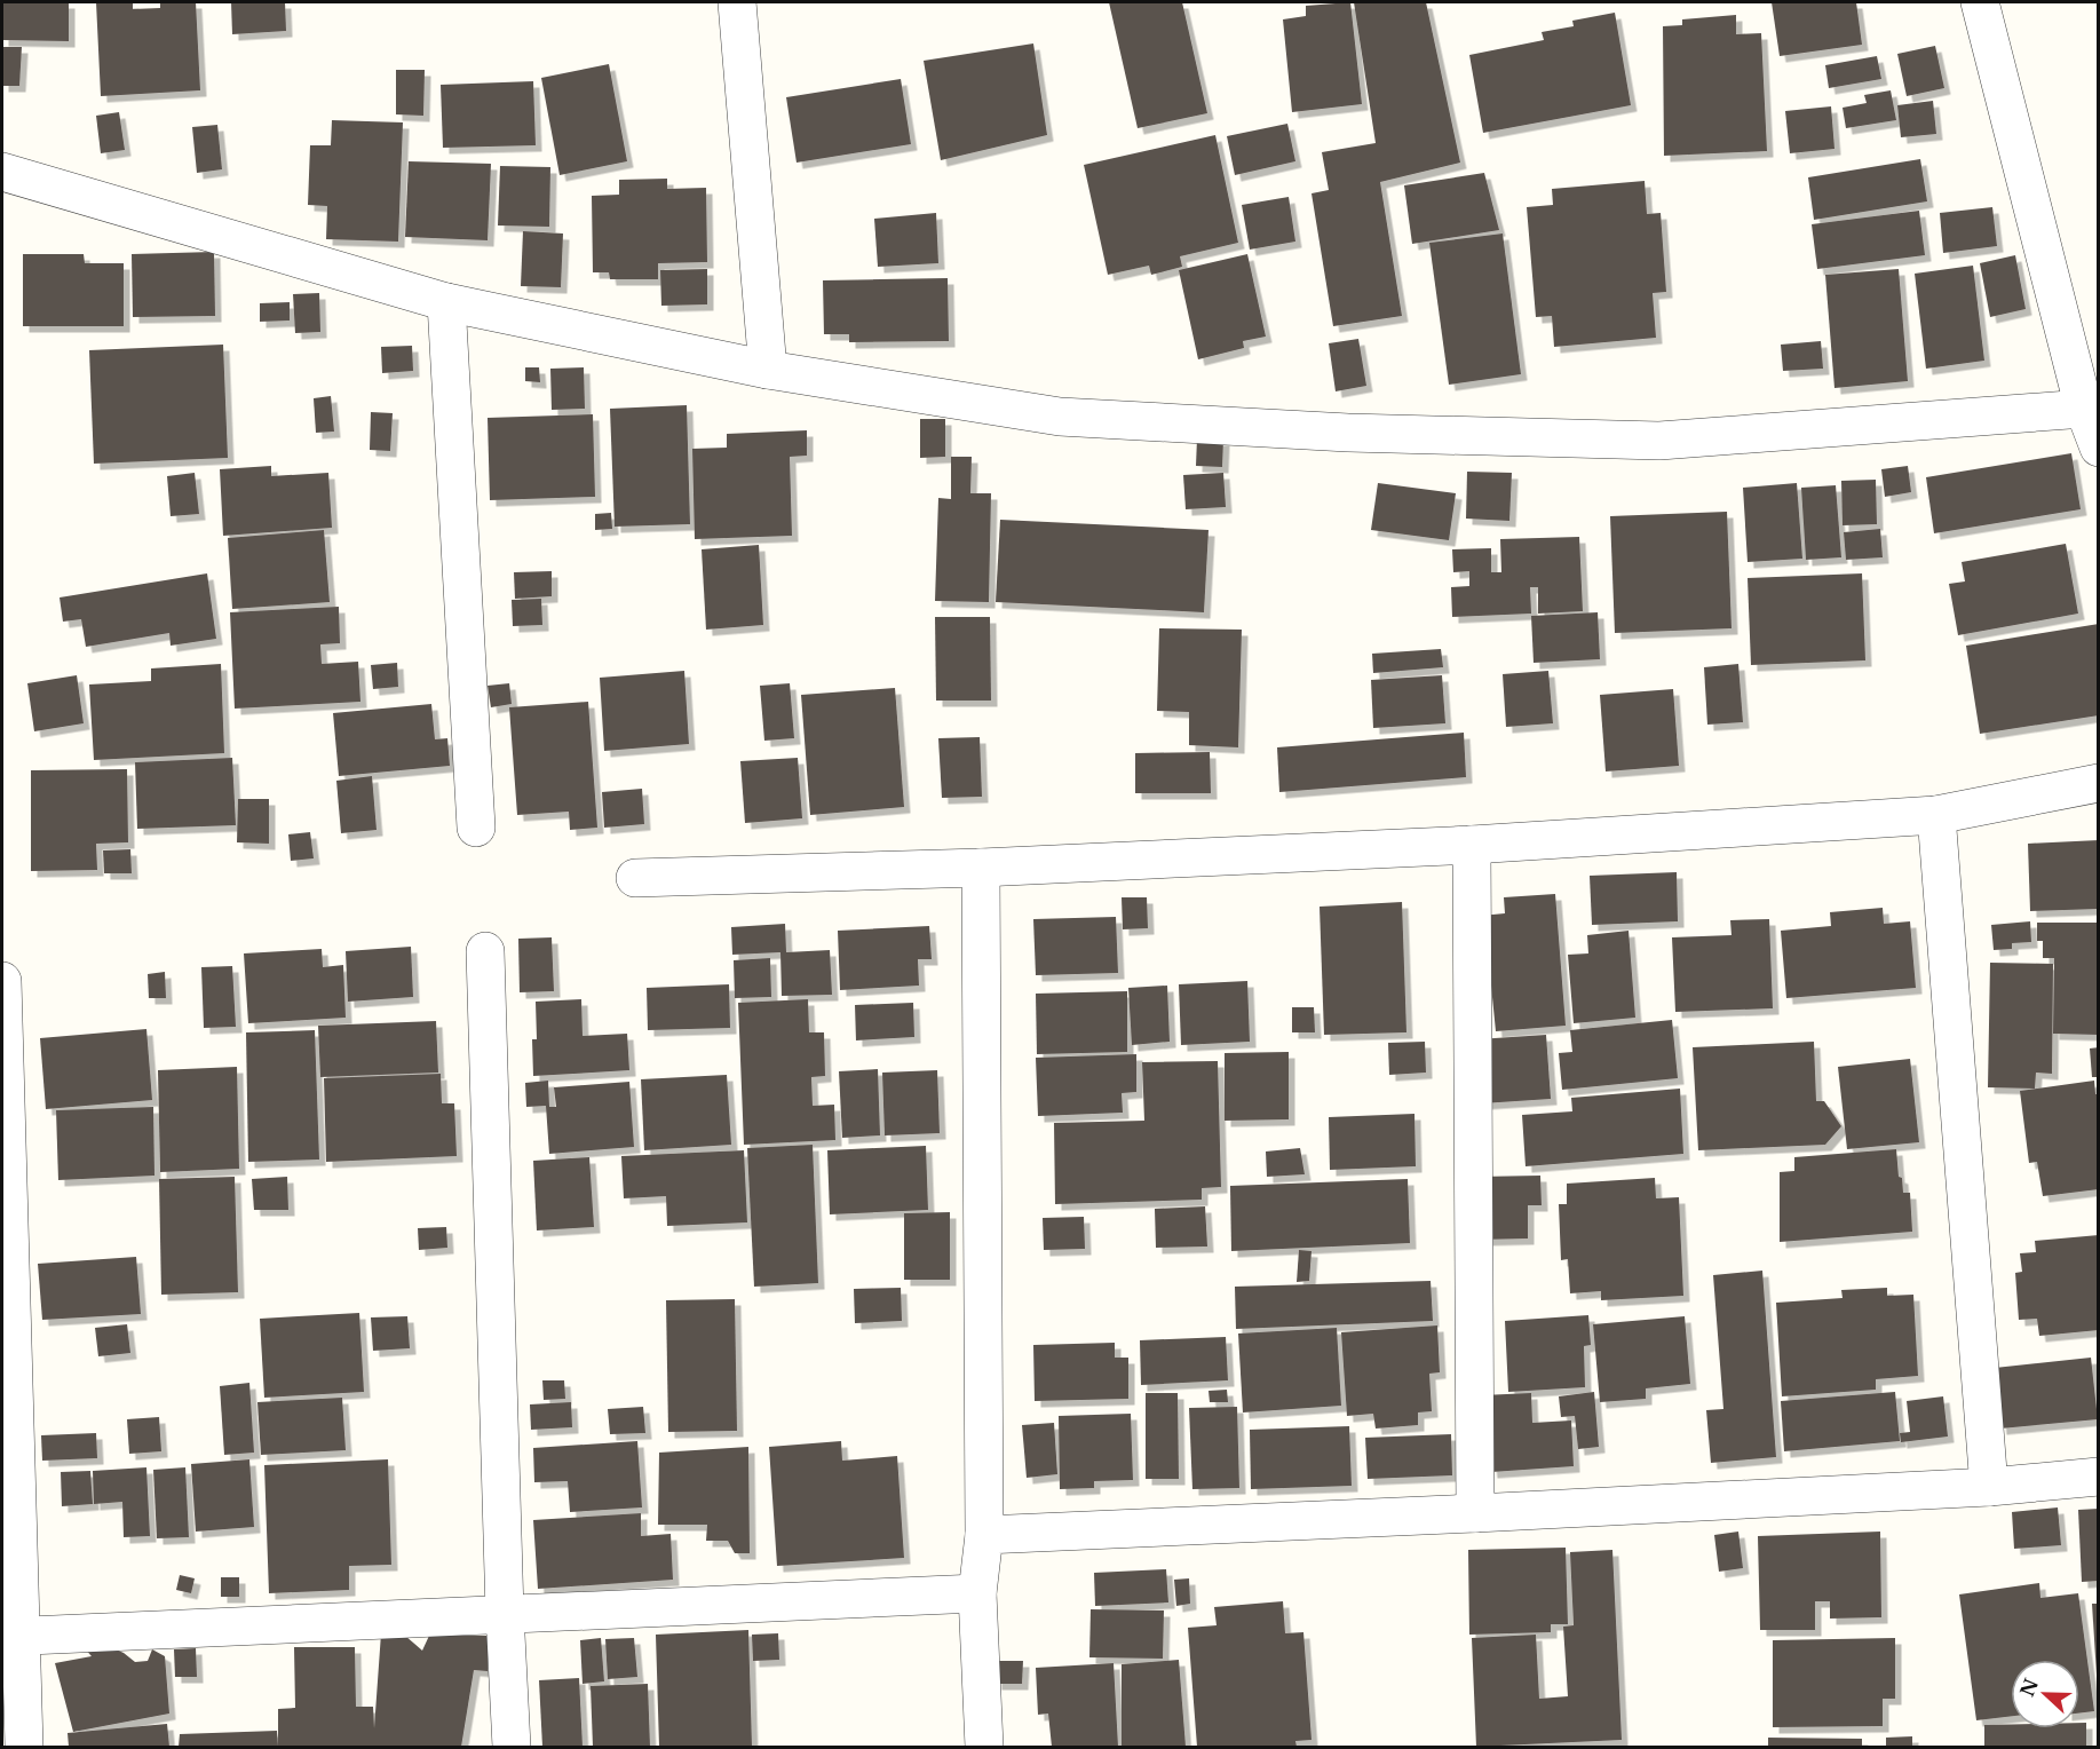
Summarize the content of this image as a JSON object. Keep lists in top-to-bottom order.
{
  "north": "left"
}
